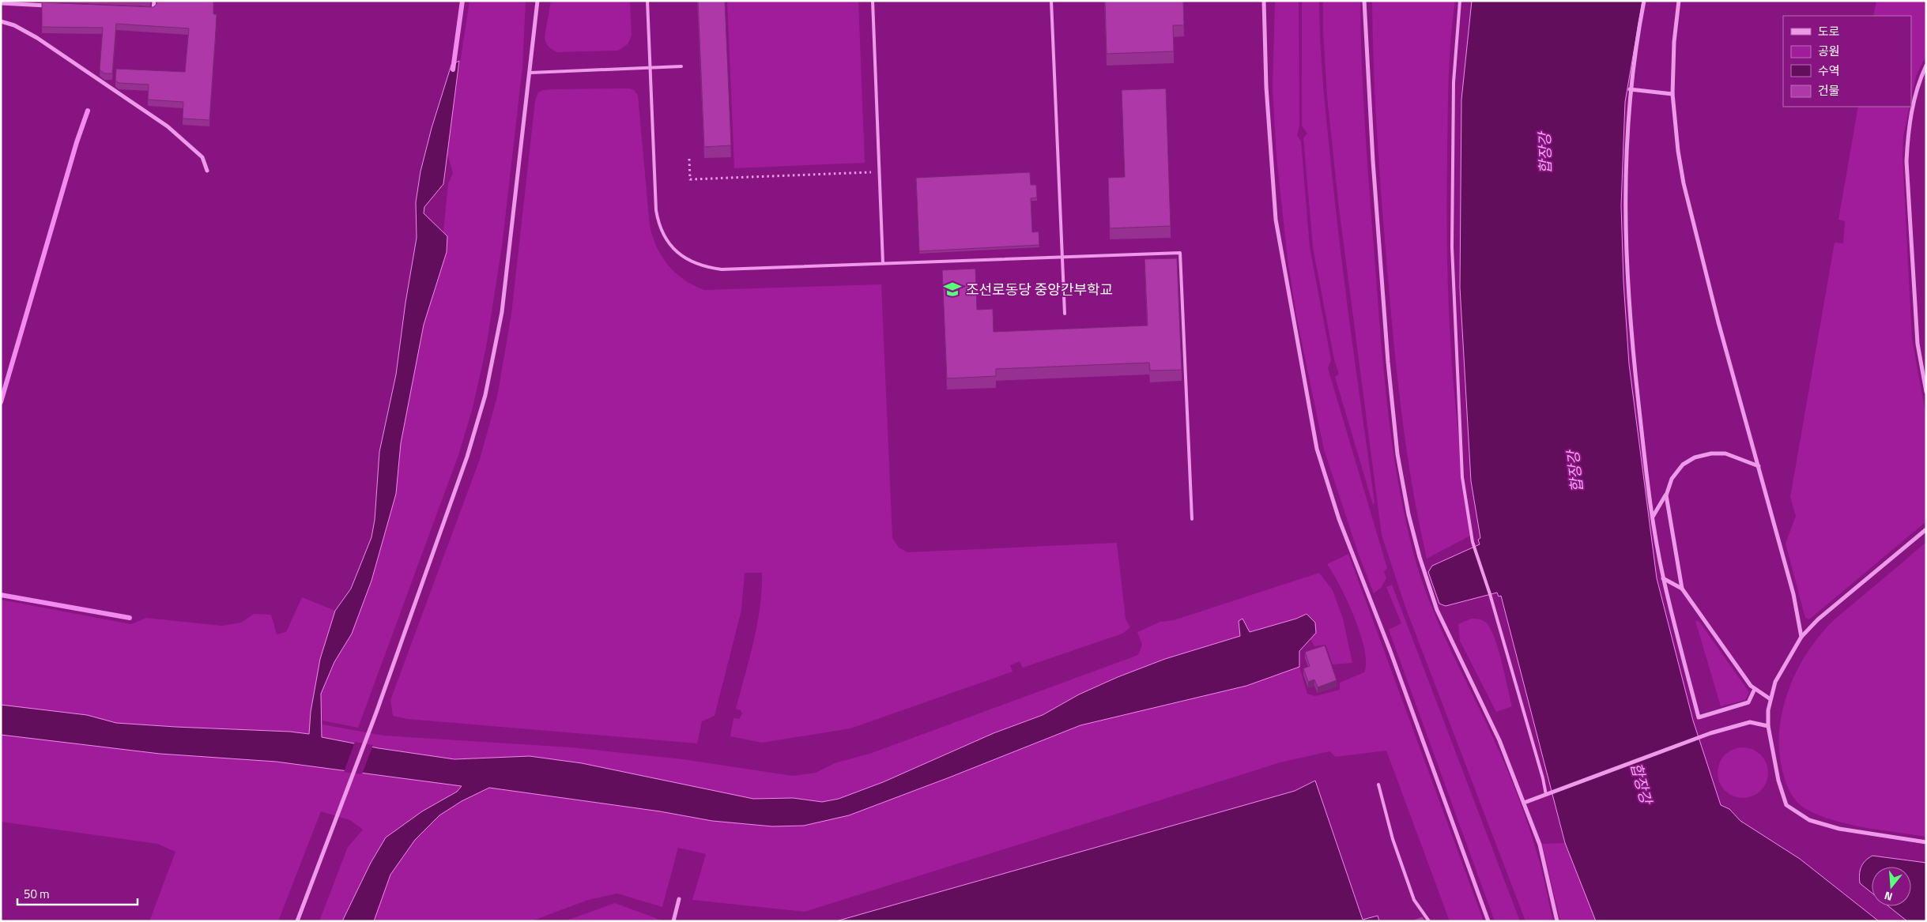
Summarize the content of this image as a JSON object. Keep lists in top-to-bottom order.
{
  "water": ["합장강"],
  "places": {
    "school or university": ["조선로동당 중앙간부학교"]
  },
  "legend": [
    "도로",
    "공원",
    "수역",
    "건물"
  ],
  "scale_bar": "50 m",
  "north": "bottom"
}
